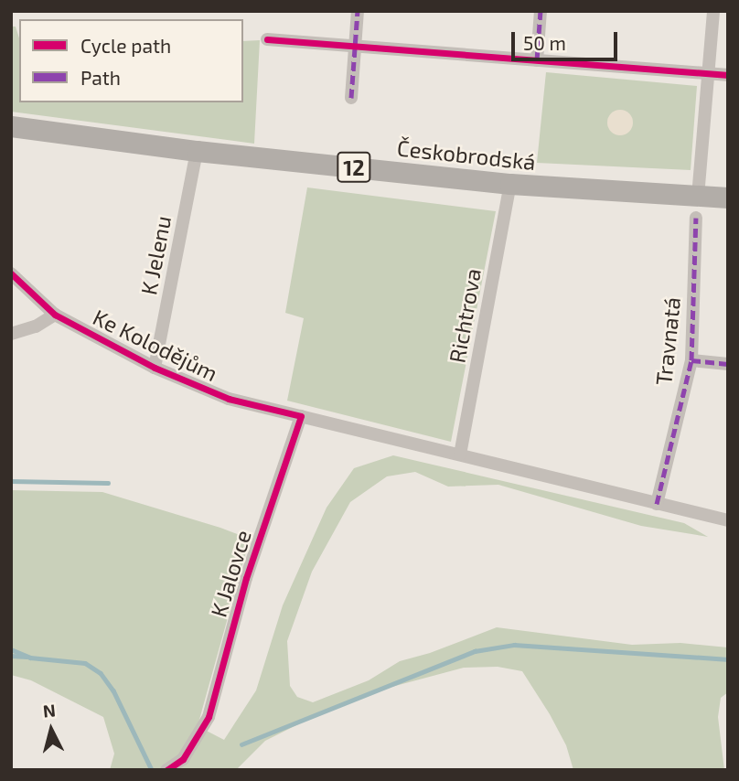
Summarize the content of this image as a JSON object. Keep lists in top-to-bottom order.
{
  "streets": {
    "main road": ["Českobrodská", "12"],
    "street": [
      "K Jelenu",
      "Richtrova",
      "Travnatá",
      "Ke Kolodějům",
      "K Jalovce"
    ]
  },
  "crossings": [
    ["Českobrodská", "K Jelenu"],
    ["Českobrodská", "Richtrova"],
    ["Českobrodská", "Travnatá"],
    ["K Jelenu", "Ke Kolodějům"],
    ["Richtrova", "Ke Kolodějům"],
    ["Travnatá", "Ke Kolodějům"],
    ["Ke Kolodějům", "K Jalovce"]
  ],
  "legend": ["Cycle path", "Path"],
  "scale_bar": "50 m",
  "north": "top"
}
